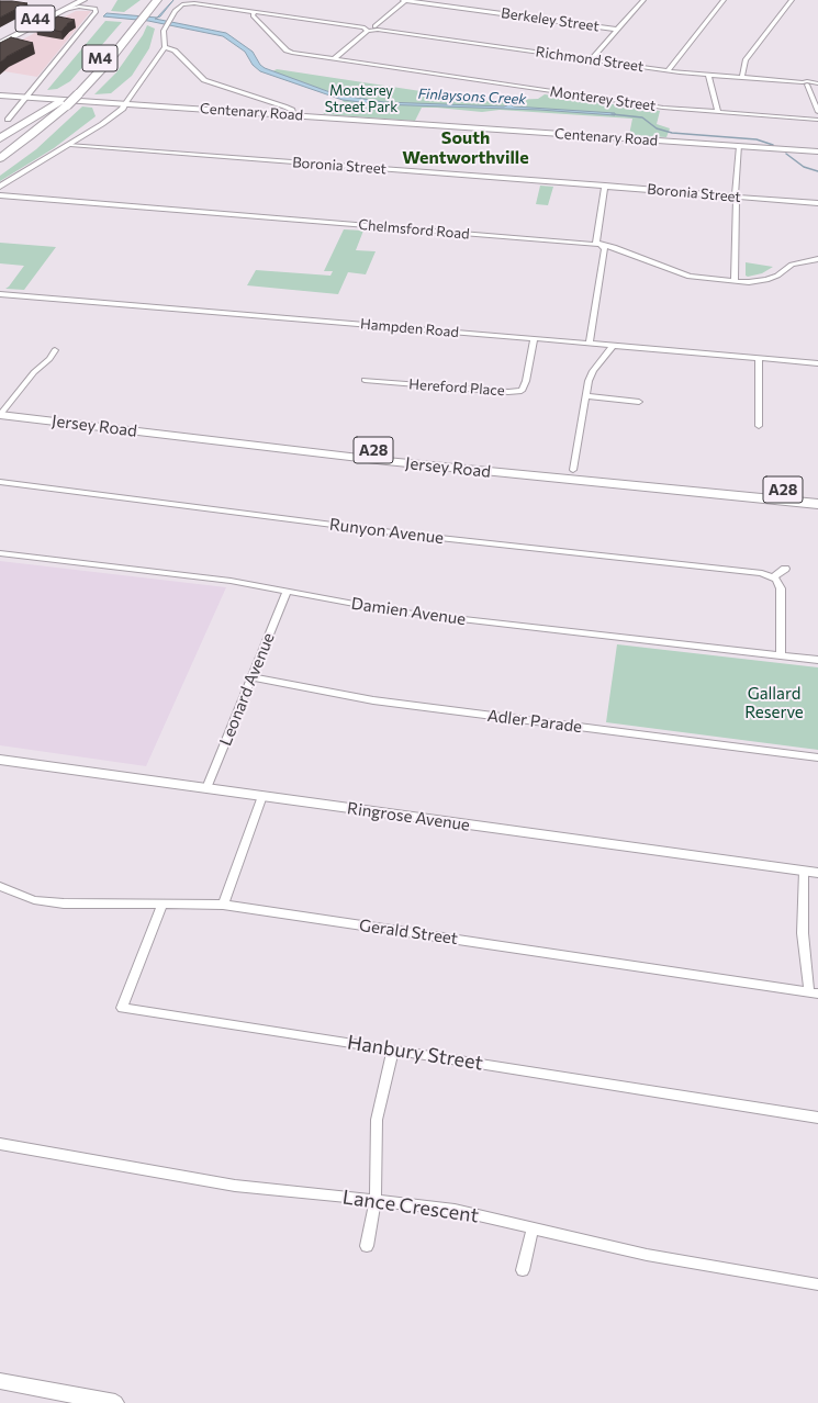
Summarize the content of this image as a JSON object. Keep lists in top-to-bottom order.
{
  "streets": {
    "highway": [
      "A44",
      "M4",
      "Jersey Road",
      "A28"
    ],
    "main road": ["Centenary Road"],
    "street": [
      "Berkeley Street",
      "Richmond Street",
      "Monterey Street",
      "Boronia Street",
      "Chelmsford Road",
      "Hampden Road",
      "Hereford Place",
      "Runyon Avenue",
      "Damien Avenue",
      "Leonard Avenue",
      "Adler Parade",
      "Ringrose Avenue",
      "Gerald Street",
      "Hanbury Street",
      "Lance Crescent"
    ]
  },
  "crossings": [
    ["Hampden Road", "Hereford Place"],
    ["Damien Avenue", "Leonard Avenue"],
    ["Leonard Avenue", "Adler Parade"],
    ["Leonard Avenue", "Ringrose Avenue"],
    ["Gerald Street", "Hanbury Street"]
  ],
  "districts": ["South Wentworthville"],
  "water": ["Finlaysons Creek"],
  "parks": ["Monterey Street Park", "Gallard Reserve"]
}
